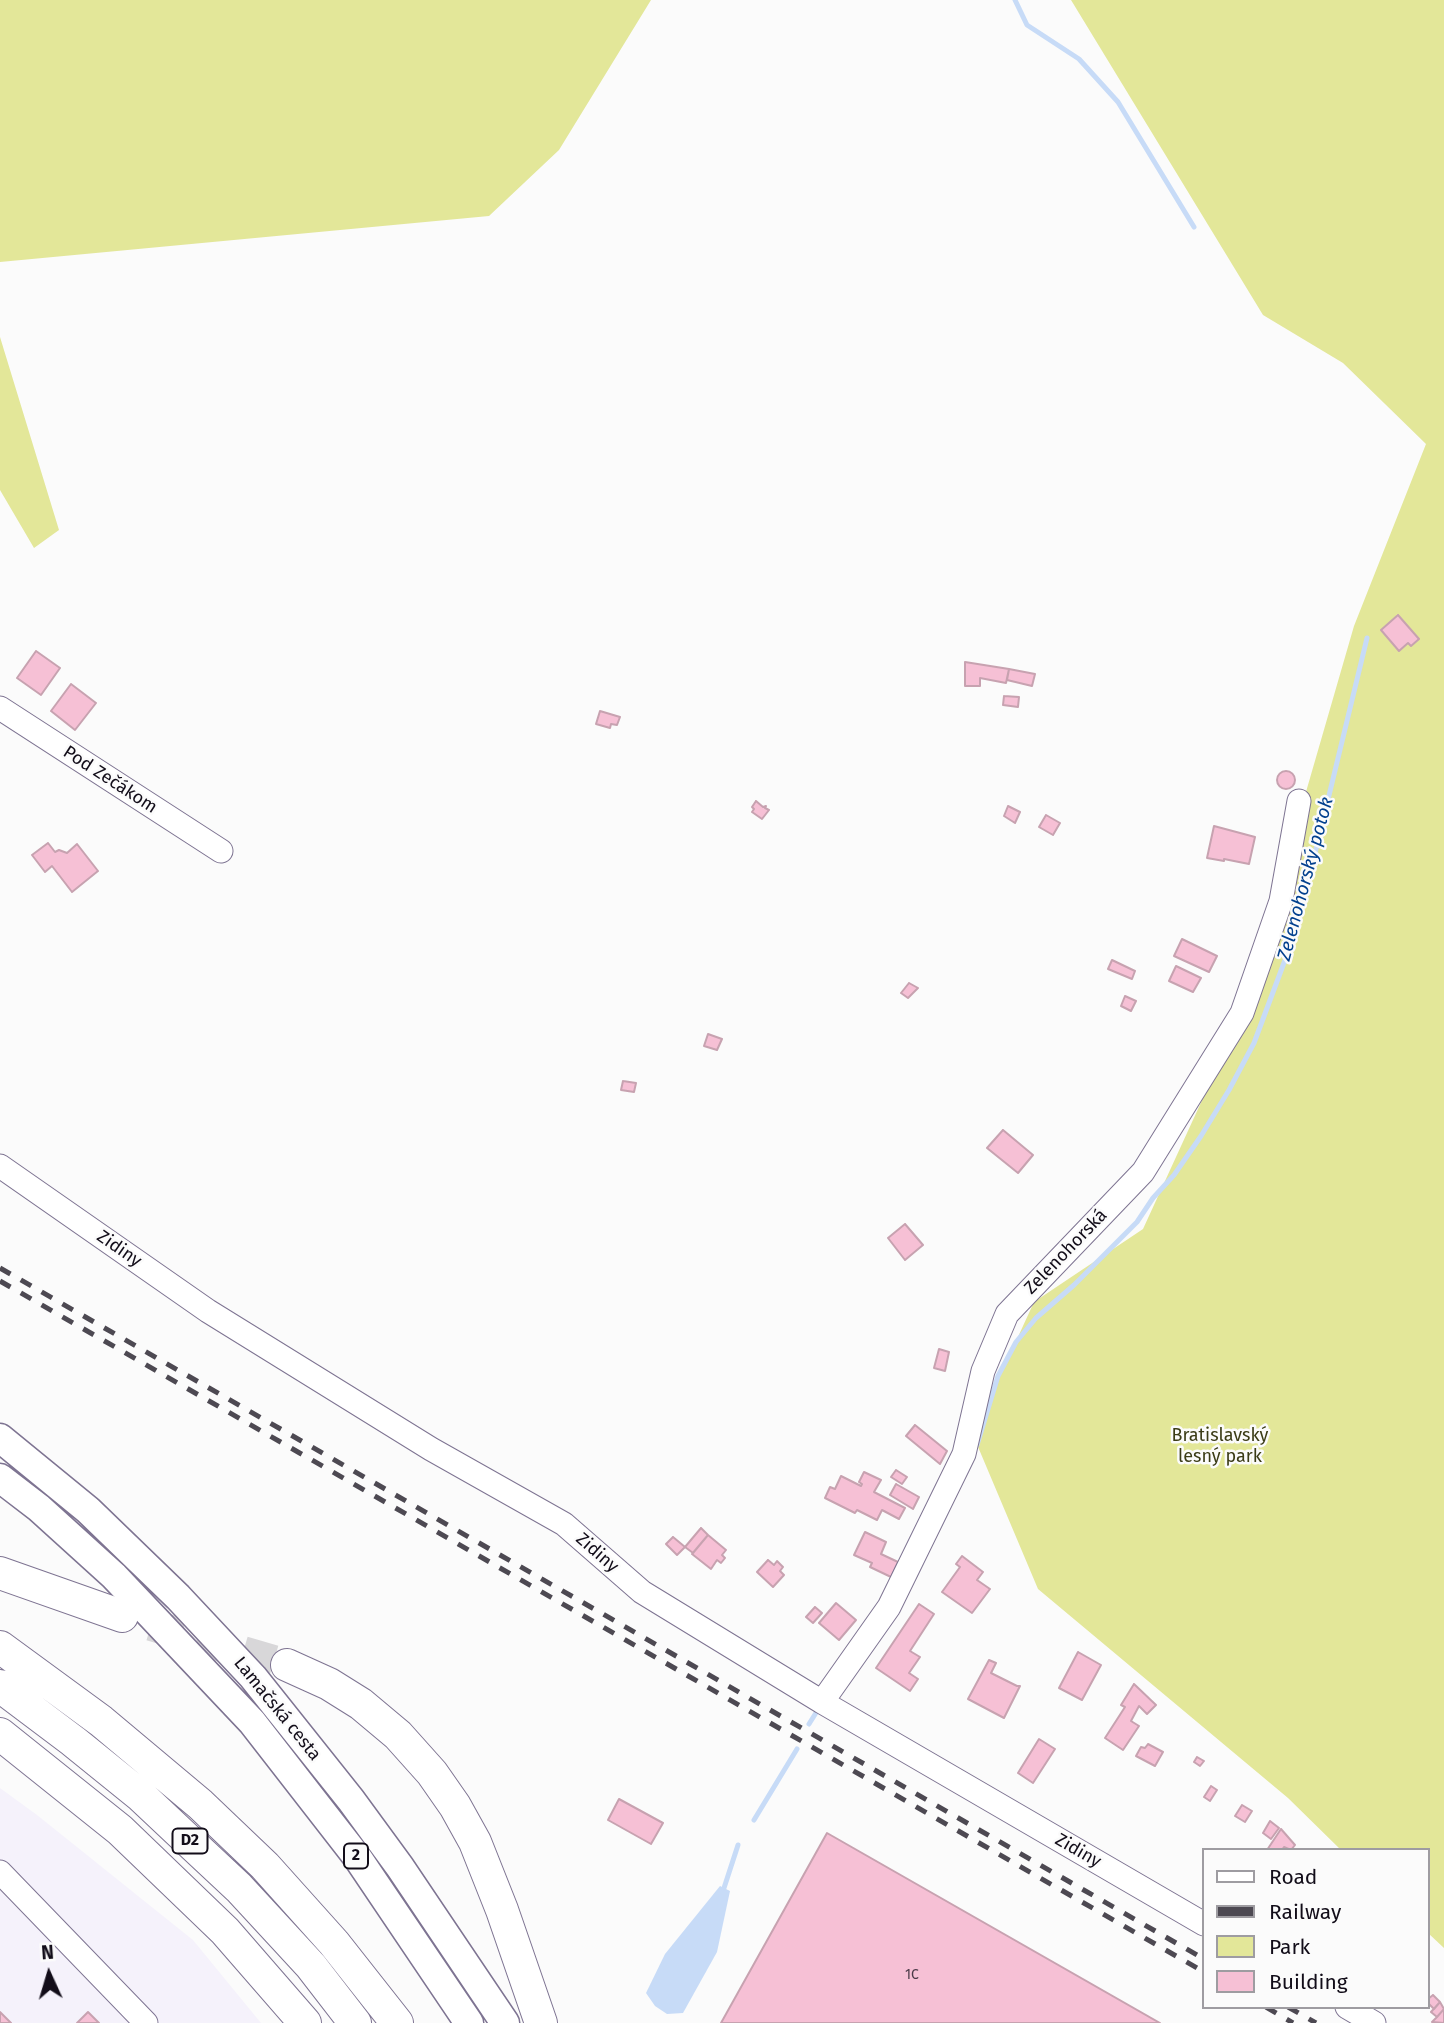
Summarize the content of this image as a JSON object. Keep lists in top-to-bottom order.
{
  "streets": {
    "highway": ["D2"],
    "main road": ["Lamačská cesta", "2"],
    "street": ["Pod Zečákom", "Zidiny", "Zelenohorská"]
  },
  "crossings": [
    ["Zidiny", "Zelenohorská"]
  ],
  "water": ["Zelenohorský potok"],
  "parks": ["Bratislavský lesný park"],
  "house_numbers": ["1C"],
  "legend": [
    "Road",
    "Railway",
    "Park",
    "Building"
  ],
  "north": "top"
}
